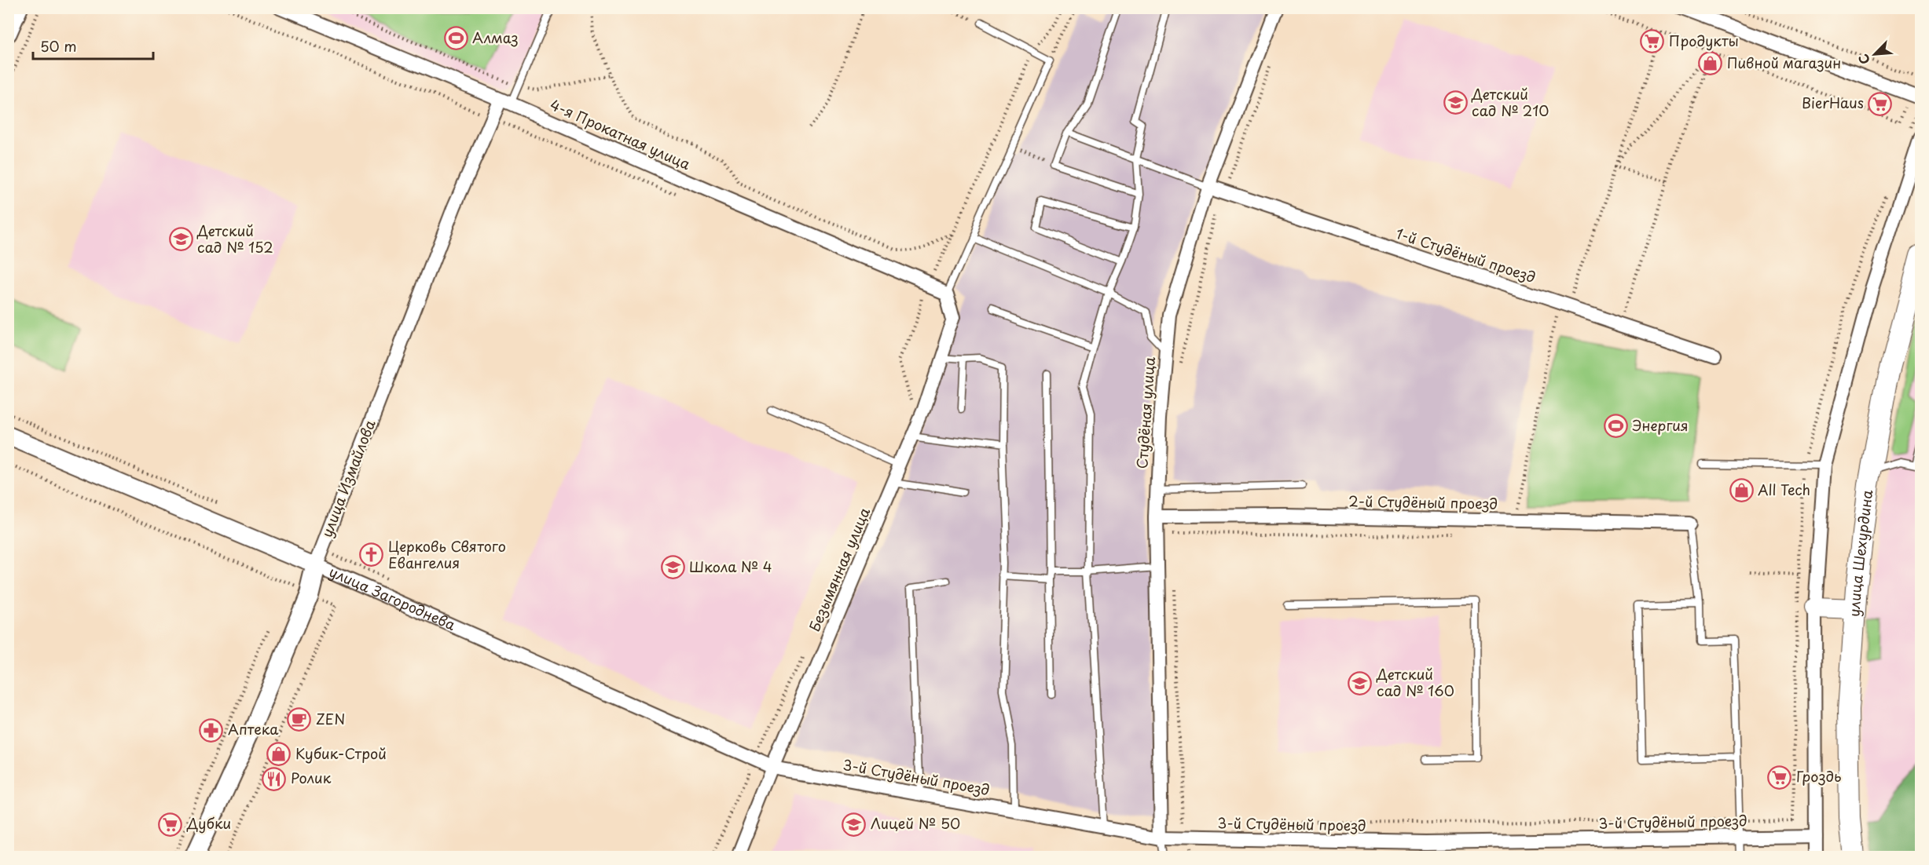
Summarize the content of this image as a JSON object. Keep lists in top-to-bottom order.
{
  "streets": {
    "main road": ["улица Шехурдина"],
    "street": [
      "4-я Прокатная улица",
      "1-й Студёный проезд",
      "Студёная улица",
      "улица Измайлова",
      "2-й Студёный проезд",
      "Безымянная улица",
      "улица Загороднева",
      "3-й Студёный проезд"
    ]
  },
  "crossings": [
    ["4-я Прокатная улица", "улица Измайлова"],
    ["4-я Прокатная улица", "Безымянная улица"],
    ["1-й Студёный проезд", "Студёная улица"],
    ["Студёная улица", "2-й Студёный проезд"],
    ["Студёная улица", "3-й Студёный проезд"],
    ["улица Измайлова", "улица Загороднева"],
    ["Безымянная улица", "улица Загороднева"],
    ["Безымянная улица", "3-й Студёный проезд"],
    ["улица Загороднева", "3-й Студёный проезд"]
  ],
  "places": {
    "sports": ["Алмаз", "Энергия"],
    "supermarket": [
      "Продукты",
      "BierHaus",
      "Гроздь",
      "Дубки"
    ],
    "shop": ["Пивной магазин", "All Tech", "Кубик-Строй"],
    "school or university": [
      "Детский сад № 210",
      "Детский сад № 152",
      "Школа № 4",
      "Детский сад № 160",
      "Лицей № 50"
    ],
    "church": ["Церковь Святого Евангелия"],
    "cafe": ["ZEN"],
    "pharmacy": ["Аптека"],
    "restaurant": ["Ролик"]
  },
  "scale_bar": "50 m",
  "north": "bottom left"
}
